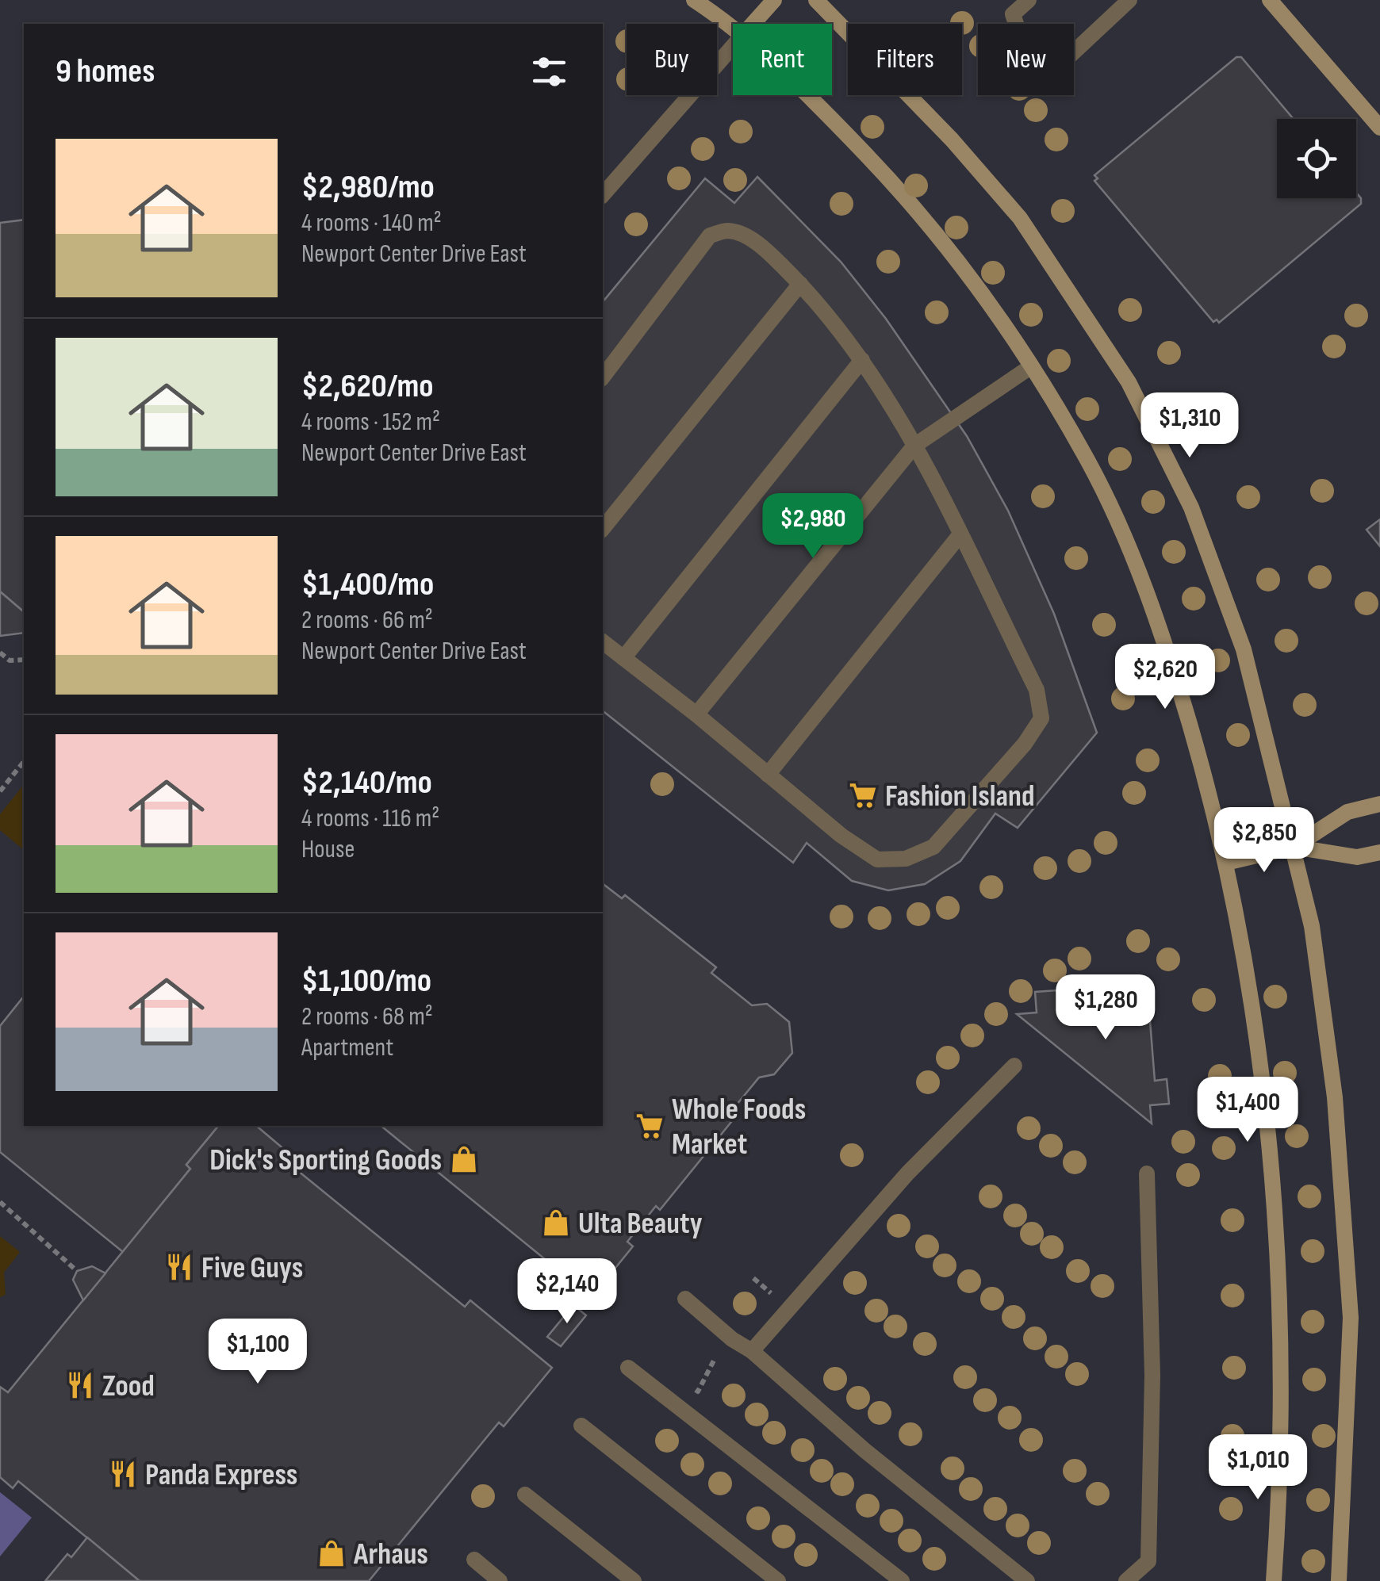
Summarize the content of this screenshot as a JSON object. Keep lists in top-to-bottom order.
{
  "places": {
    "supermarket": ["Fashion Island", "Whole Foods Market"],
    "shop": ["Dick's Sporting Goods", "Ulta Beauty", "Arhaus"],
    "restaurant": ["Five Guys", "Zood", "Panda Express"]
  },
  "page": {
    "chip": [
      "Buy",
      "Rent",
      "Filters",
      "New"
    ],
    "heading": "9 homes",
    "list": [
      {
        "name": "$2,980/mo",
        "note": "4 rooms · 140 m² · Newport Center Drive East"
      },
      {
        "name": "$2,620/mo",
        "note": "4 rooms · 152 m² · Newport Center Drive East"
      },
      {
        "name": "$1,400/mo",
        "note": "2 rooms · 66 m² · Newport Center Drive East"
      },
      {
        "name": "$2,140/mo",
        "note": "4 rooms · 116 m² · House"
      },
      {
        "name": "$1,100/mo",
        "note": "2 rooms · 68 m² · Apartment"
      }
    ],
    "price": [
      "$1,310",
      "$2,980",
      "$2,620",
      "$2,850",
      "$1,280",
      "$1,400",
      "$2,140",
      "$1,100",
      "$1,010"
    ]
  }
}
